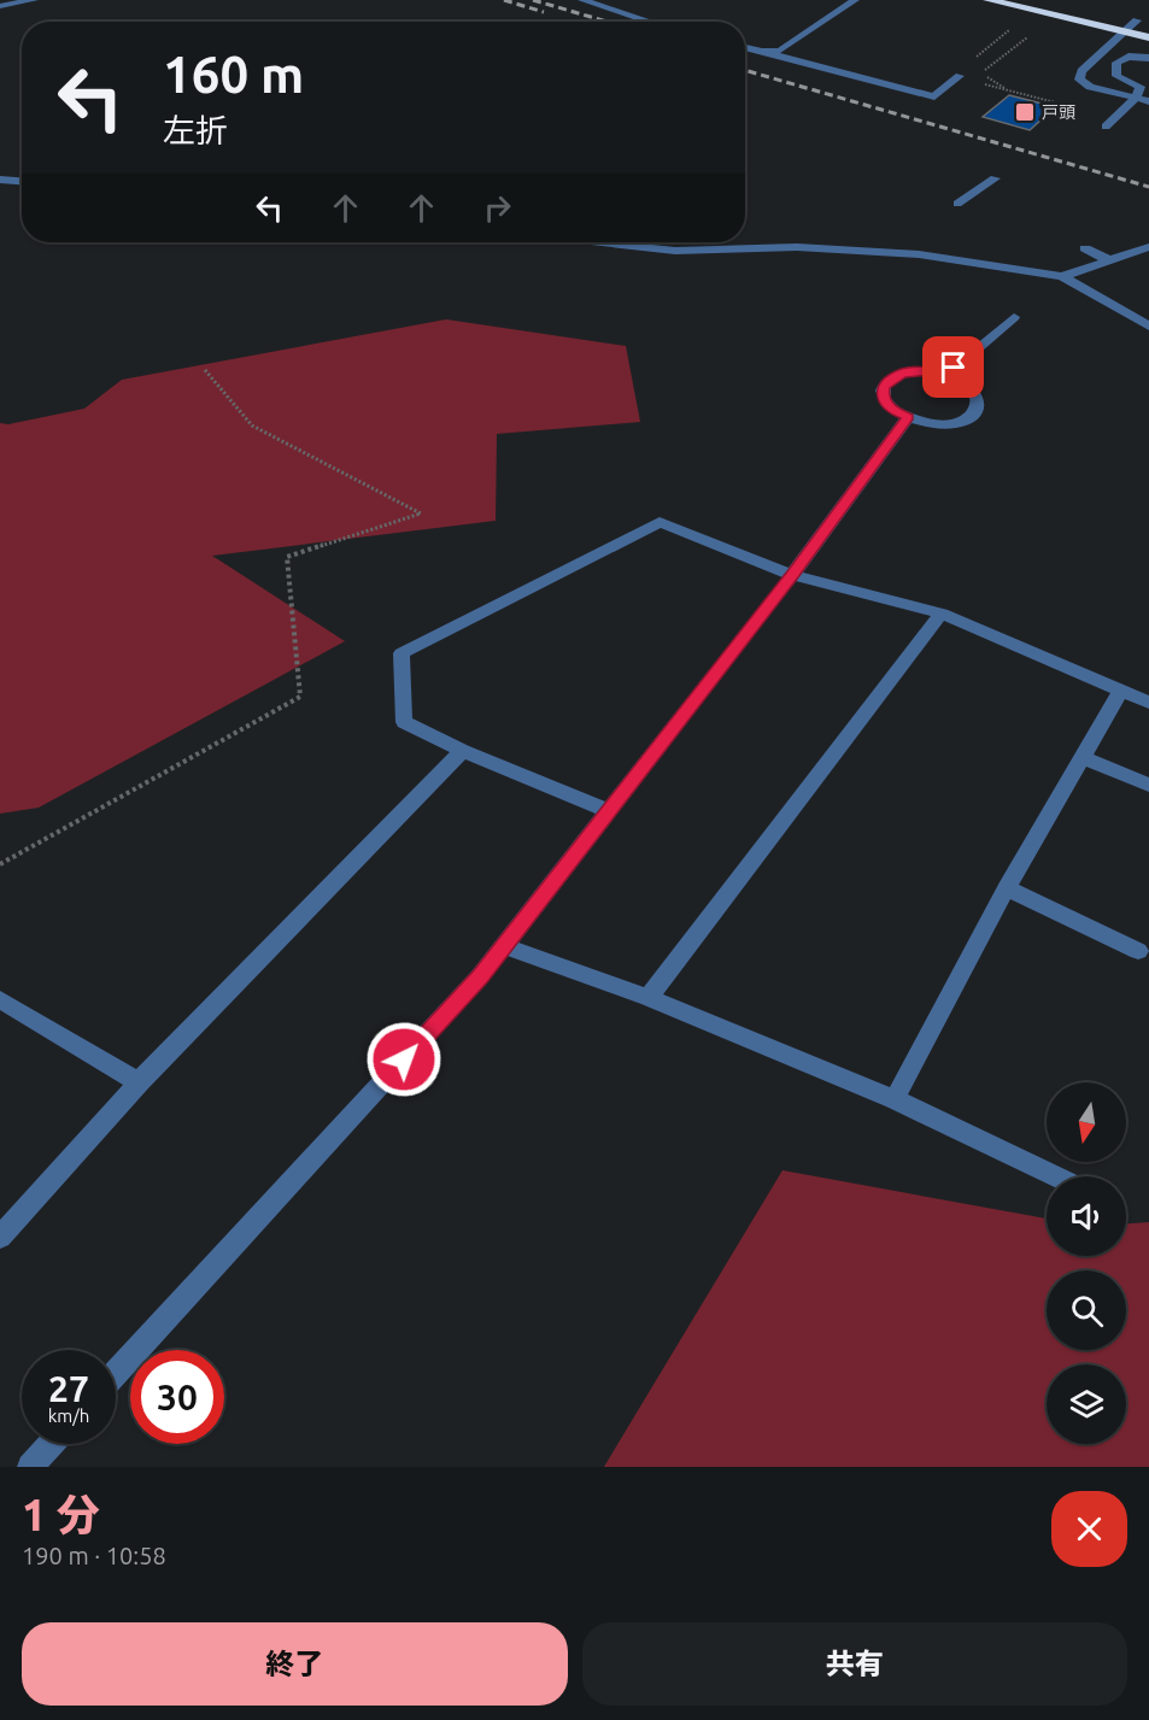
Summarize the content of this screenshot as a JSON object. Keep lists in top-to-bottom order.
{
  "places": {
    "transit": ["戸頭"]
  },
  "north": "bottom",
  "page": {
    "turn": ["160 m", "左折"],
    "speed": "27 km/h",
    "limit": "30",
    "heading": ["1 分", "190 m · 10:58"],
    "buttons": ["終了", "共有"]
  }
}
